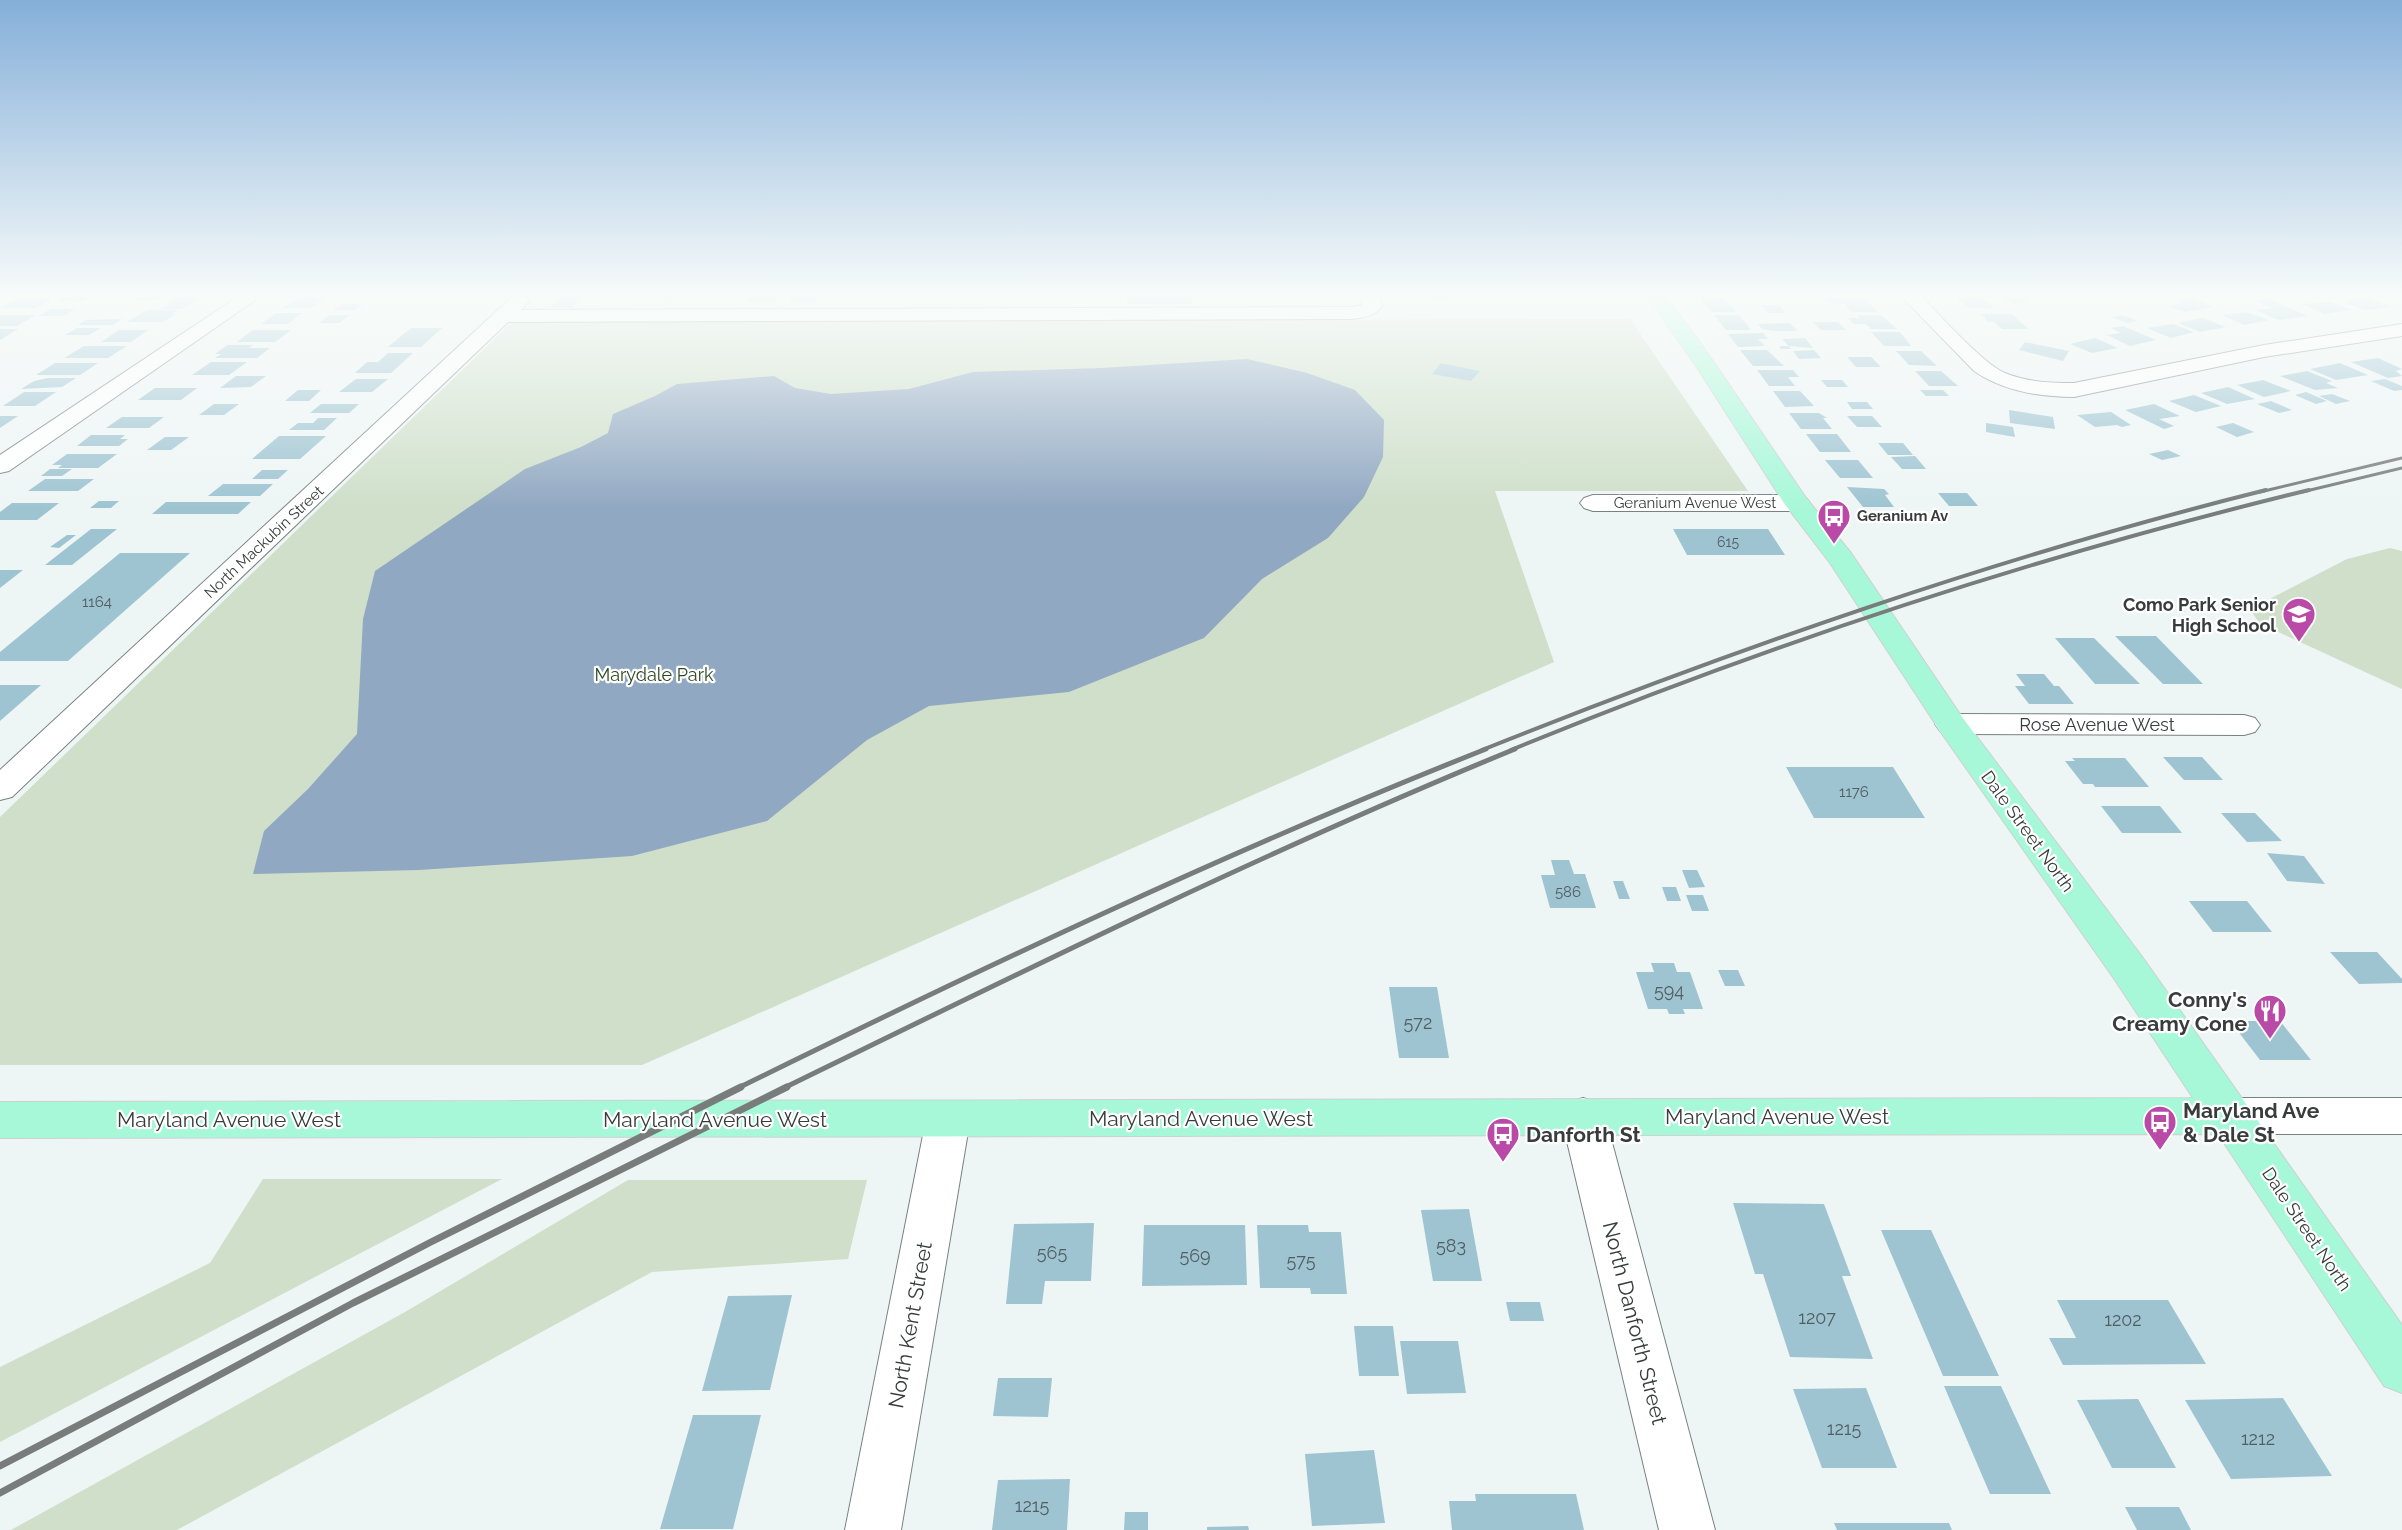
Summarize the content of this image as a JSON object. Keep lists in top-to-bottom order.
{
  "streets": {
    "main road": ["Dale Street North", "Maryland Avenue West"],
    "street": [
      "Geranium Avenue West",
      "North Mackubin Street",
      "Rose Avenue West",
      "North Danforth Street",
      "North Kent Street"
    ]
  },
  "crossings": [
    ["Geranium Avenue West", "Dale Street North"],
    ["Rose Avenue West", "Dale Street North"],
    ["Dale Street North", "Maryland Avenue West"],
    ["Maryland Avenue West", "North Danforth Street"],
    ["Maryland Avenue West", "North Kent Street"]
  ],
  "parks": ["Marydale Park"],
  "places": {
    "bus stop": ["Geranium Av", "Maryland Ave & Dale St", "Danforth St"],
    "school or university": ["Como Park Senior High School"],
    "restaurant": ["Conny's Creamy Cone"]
  },
  "house_numbers": [
    "615",
    "1164",
    "1176",
    "586",
    "594",
    "572",
    "583",
    "565",
    "569",
    "575",
    "1207",
    "1202",
    "1215",
    "1212",
    "1215"
  ]
}
